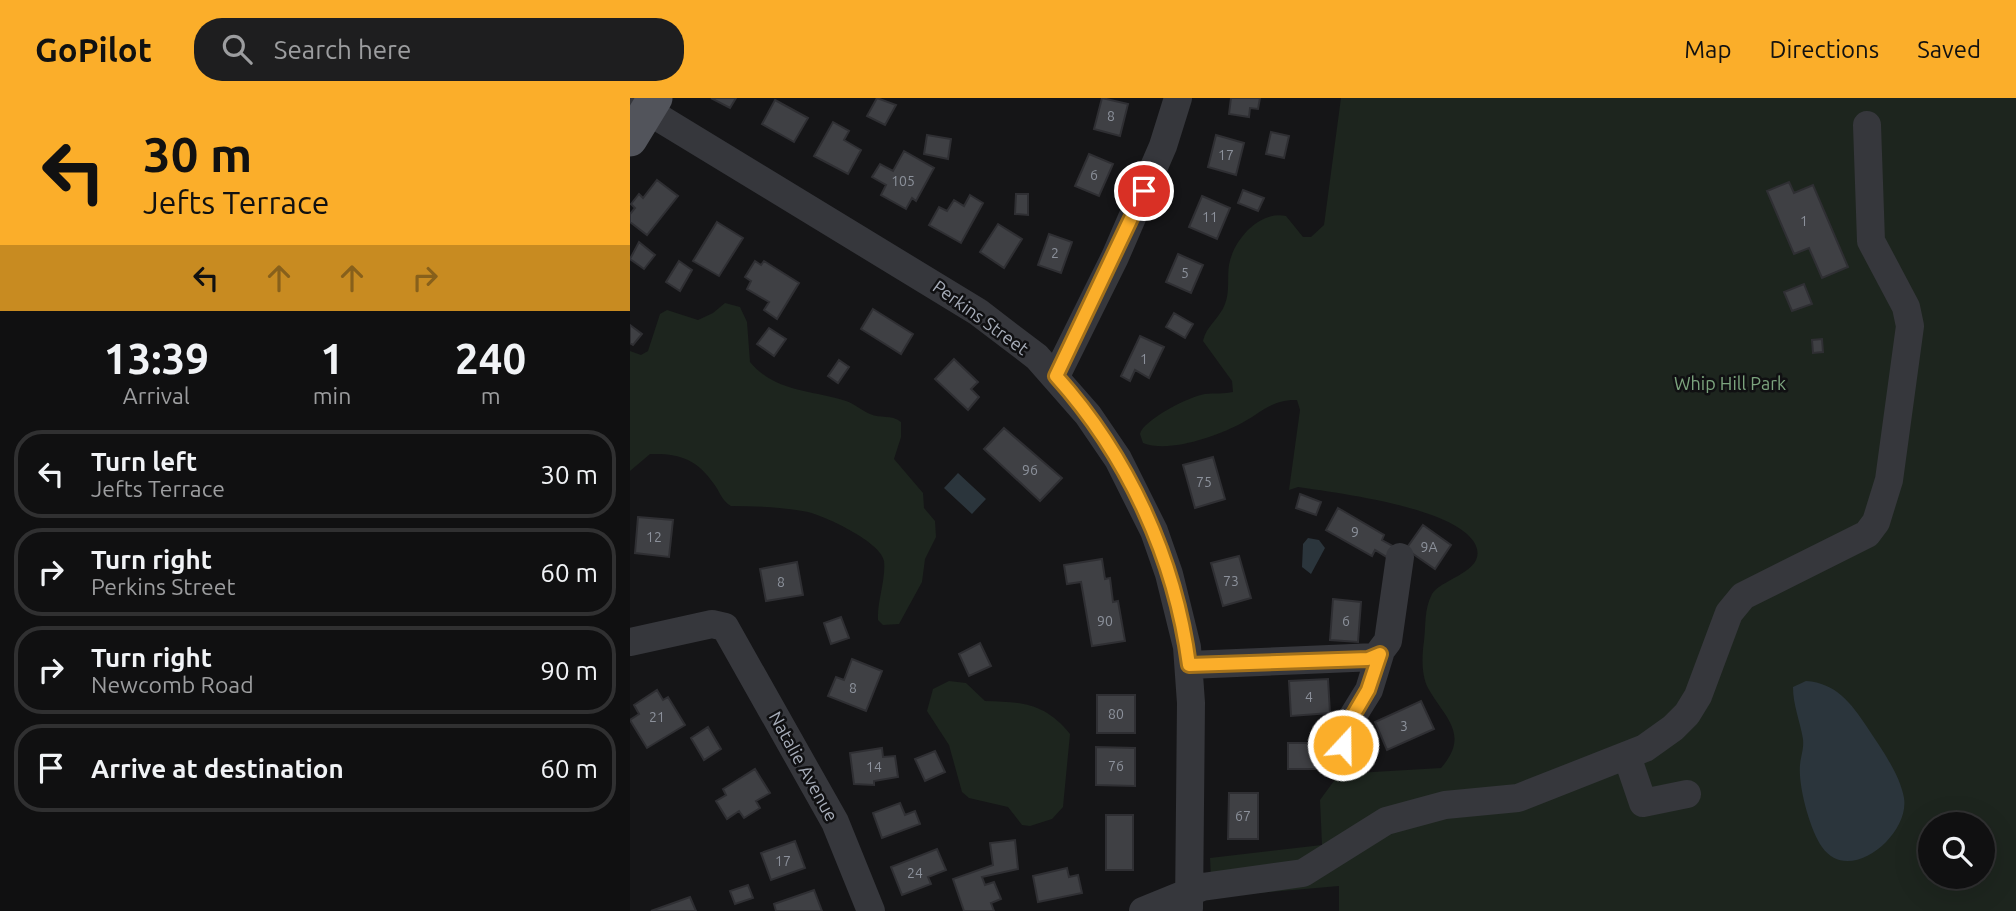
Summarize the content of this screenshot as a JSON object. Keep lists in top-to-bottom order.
{
  "streets": {
    "street": ["Perkins Street", "Natalie Avenue"]
  },
  "parks": ["Whip Hill Park"],
  "house_numbers": [
    "8",
    "17",
    "6",
    "105",
    "11",
    "1",
    "2",
    "5",
    "1",
    "96",
    "75",
    "9",
    "12",
    "9A",
    "73",
    "8",
    "90",
    "6",
    "8",
    "4",
    "80",
    "21",
    "3",
    "76",
    "14",
    "67",
    "17",
    "24"
  ],
  "page": {
    "header": "GoPilot",
    "search": "Search here",
    "nav": ["Map", "Directions", "Saved"],
    "turn": ["30 m", "Jefts Terrace"],
    "eta": [
      "13:39",
      "Arrival",
      "1",
      "min",
      "240",
      "m"
    ],
    "list": [
      {
        "name": "Turn left",
        "note": "Jefts Terrace",
        "value": "30 m"
      },
      {
        "name": "Turn right",
        "note": "Perkins Street",
        "value": "60 m"
      },
      {
        "name": "Turn right",
        "note": "Newcomb Road",
        "value": "90 m"
      },
      {
        "name": "Arrive at destination",
        "value": "60 m"
      }
    ]
  }
}
